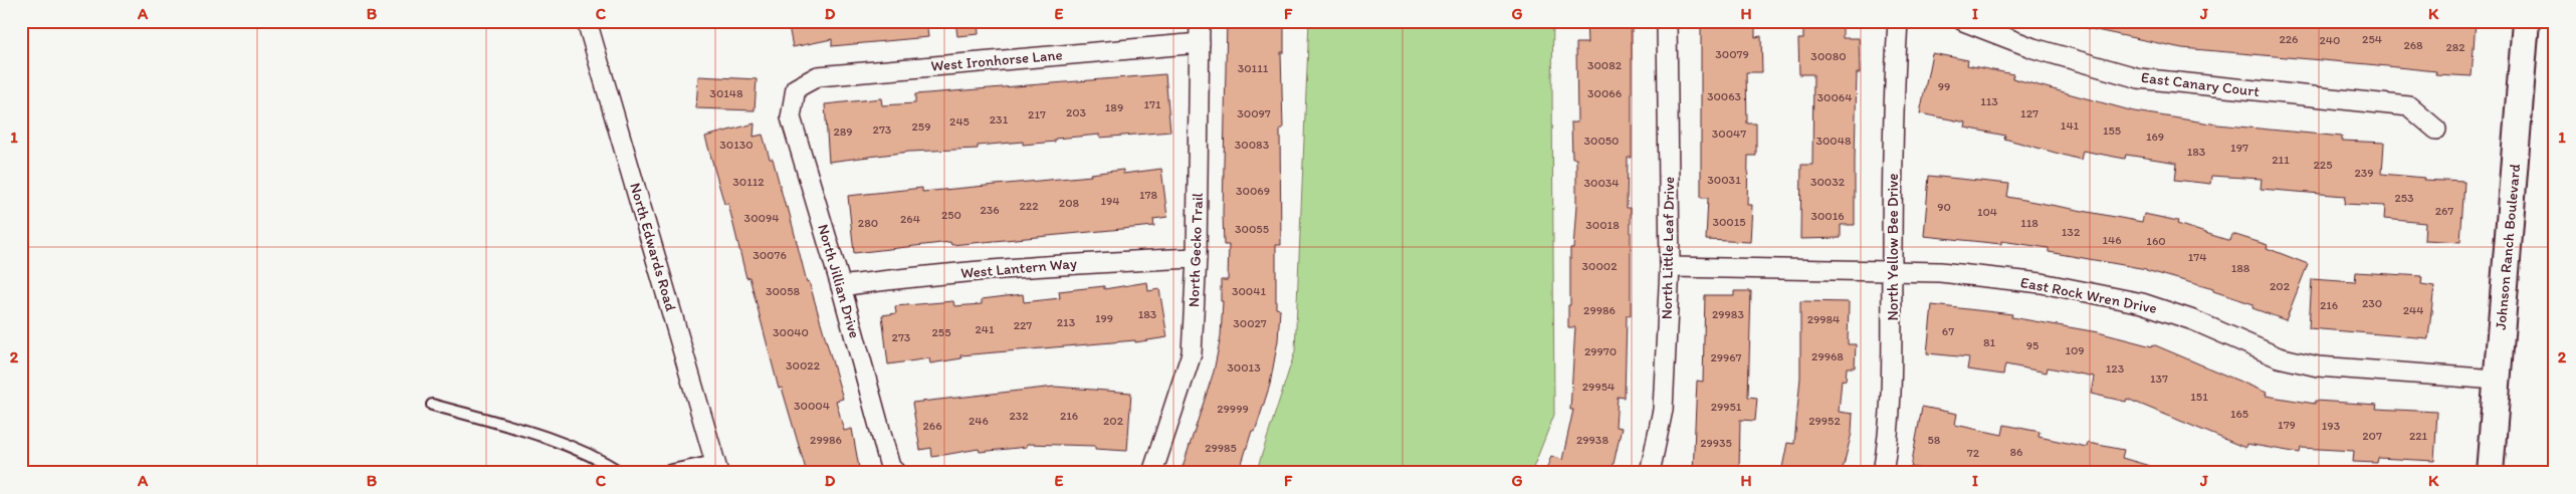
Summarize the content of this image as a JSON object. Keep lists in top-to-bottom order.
{
  "streets": {
    "street": [
      "West Ironhorse Lane",
      "East Canary Court",
      "North Edwards Road",
      "North Yellow Bee Drive",
      "Johnson Ranch Boulevard",
      "North Little Leaf Drive",
      "North Gecko Trail",
      "West Lantern Way",
      "North Jillian Drive",
      "East Rock Wren Drive"
    ]
  },
  "crossings": [
    ["West Ironhorse Lane", "North Gecko Trail"],
    ["West Ironhorse Lane", "North Jillian Drive"],
    ["North Yellow Bee Drive", "East Rock Wren Drive"],
    ["Johnson Ranch Boulevard", "East Rock Wren Drive"],
    ["North Little Leaf Drive", "East Rock Wren Drive"],
    ["North Gecko Trail", "West Lantern Way"],
    ["West Lantern Way", "North Jillian Drive"]
  ],
  "house_numbers": [
    "226",
    "254",
    "240",
    "268",
    "282",
    "30079",
    "30080",
    "30082",
    "30111",
    "99",
    "30148",
    "30066",
    "30063",
    "30064",
    "113",
    "171",
    "189",
    "203",
    "30097",
    "127",
    "217",
    "231",
    "245",
    "141",
    "259",
    "273",
    "155",
    "289",
    "30047",
    "169",
    "30050",
    "30048",
    "30130",
    "30083",
    "197",
    "183",
    "211",
    "225",
    "239",
    "30031",
    "30112",
    "30032",
    "30034",
    "30069",
    "178",
    "253",
    "194",
    "208",
    "222",
    "90",
    "236",
    "267",
    "104",
    "250",
    "30016",
    "30094",
    "264",
    "30015",
    "280",
    "118",
    "30018",
    "30055",
    "132",
    "146",
    "160",
    "30076",
    "174",
    "30002",
    "188",
    "202",
    "30058",
    "30041",
    "230",
    "216",
    "29986",
    "244",
    "183",
    "29983",
    "199",
    "29984",
    "213",
    "30027",
    "227",
    "241",
    "67",
    "30040",
    "255",
    "273",
    "81",
    "95",
    "109",
    "29970",
    "29968",
    "29967",
    "30022",
    "30013",
    "123",
    "137",
    "29954",
    "151",
    "30004",
    "29951",
    "29999",
    "165",
    "232",
    "216",
    "246",
    "202",
    "29952",
    "179",
    "266",
    "193",
    "207",
    "221",
    "29986",
    "29938",
    "58",
    "29935",
    "29985",
    "86",
    "72"
  ],
  "grid": {
    "columns": [
      "A",
      "B",
      "C",
      "D",
      "E",
      "F",
      "G",
      "H",
      "I",
      "J",
      "K"
    ],
    "rows": ["1", "2"]
  }
}
